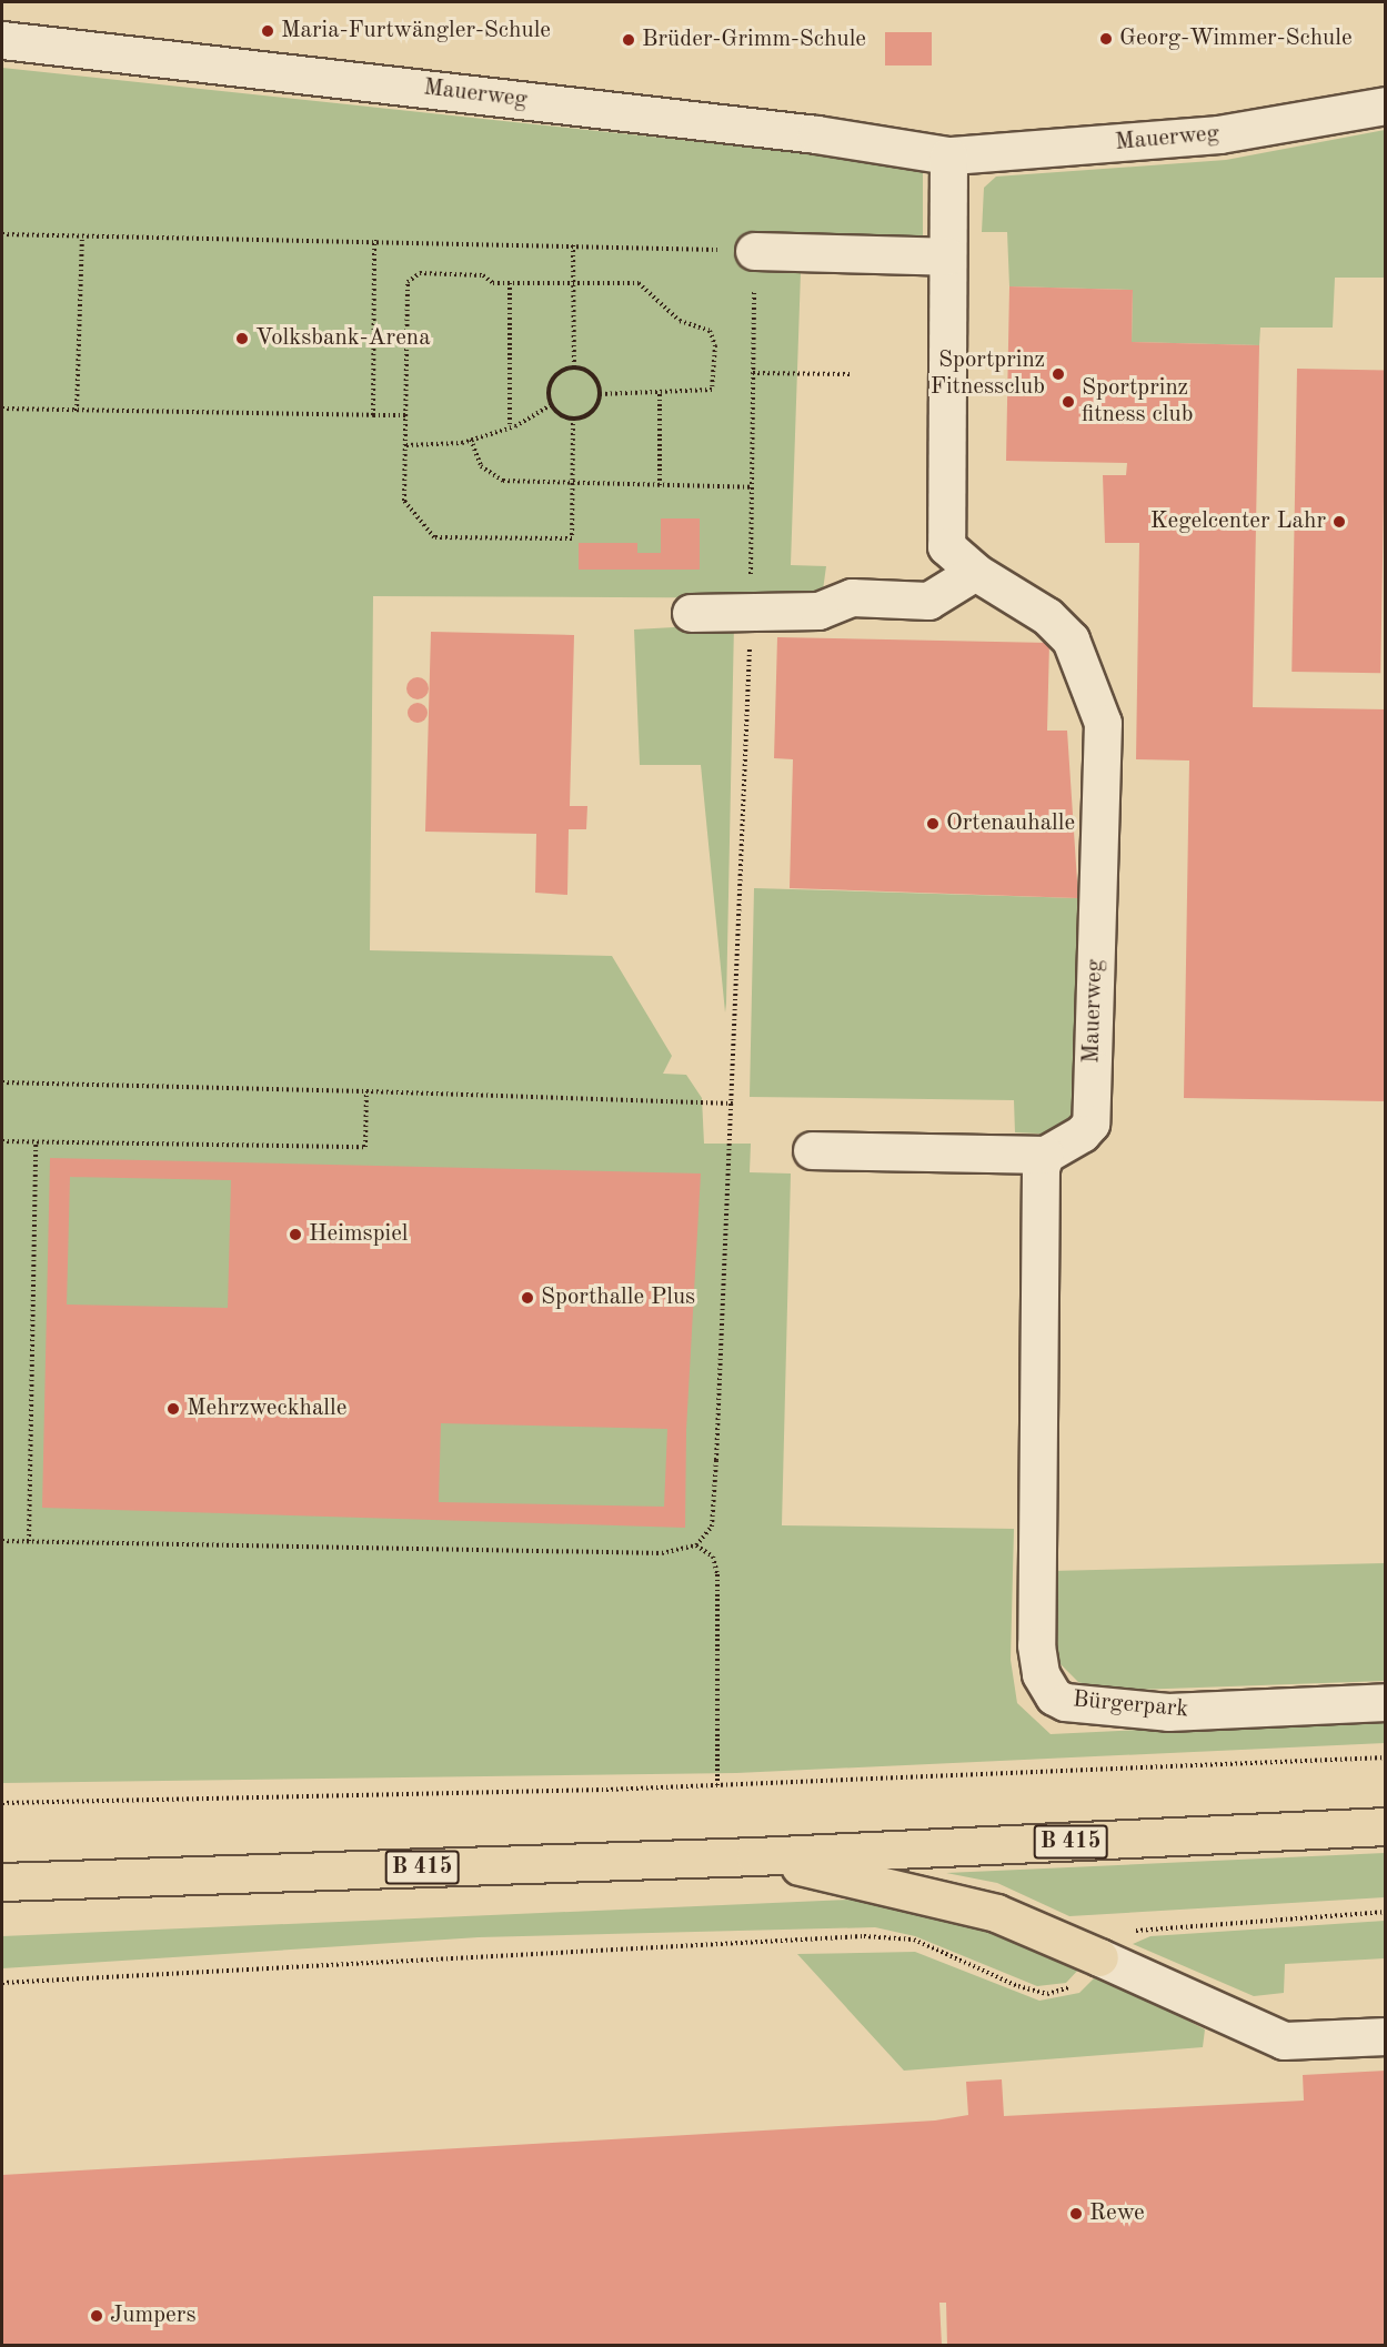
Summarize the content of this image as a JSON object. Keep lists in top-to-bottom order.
{
  "streets": {
    "main road": ["B 415"],
    "street": ["Mauerweg", "Bürgerpark"]
  },
  "crossings": [
    ["Mauerweg", "Bürgerpark"]
  ],
  "places": [
    "Maria-Furtwängler-Schule",
    "Georg-Wimmer-Schule",
    "Brüder-Grimm-Schule",
    "Volksbank-Arena",
    "Sportprinz Fitnessclub",
    "Sportprinz fitness club",
    "Kegelcenter Lahr",
    "Ortenauhalle",
    "Heimspiel",
    "Sporthalle Plus",
    "Mehrzweckhalle",
    "Rewe",
    "Jumpers"
  ]
}
